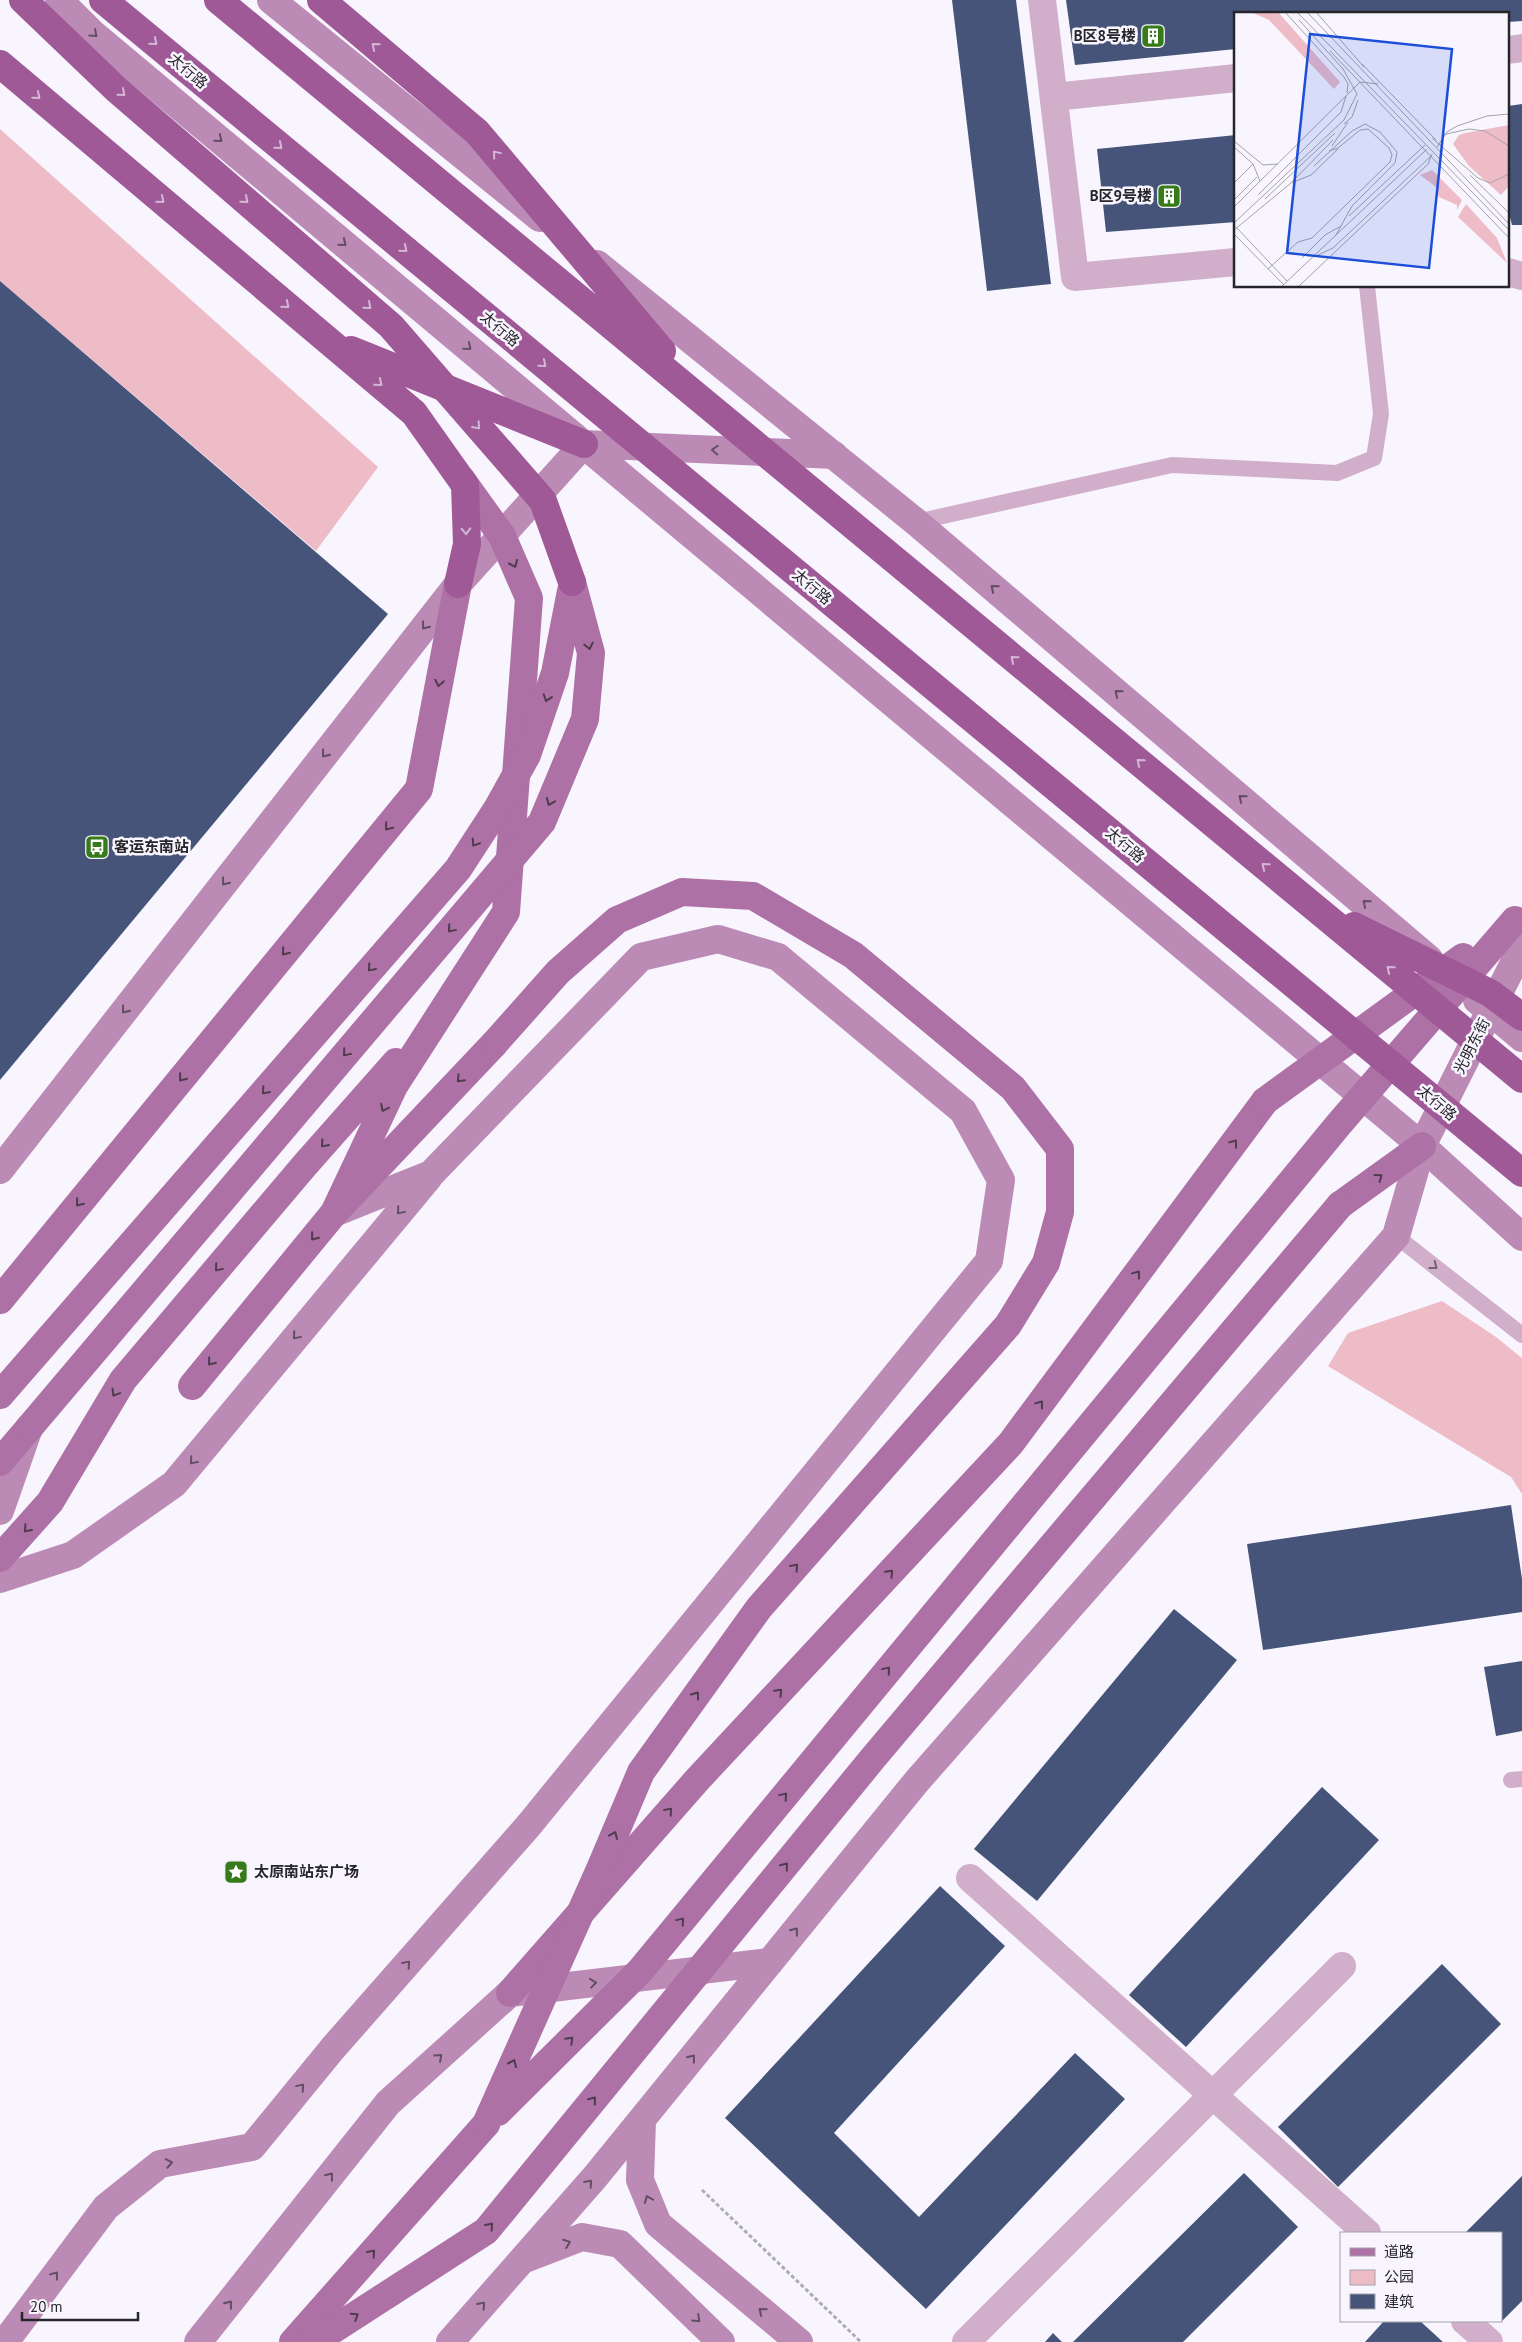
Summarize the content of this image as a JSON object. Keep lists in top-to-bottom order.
{
  "streets": {
    "highway": ["太行路"],
    "main road": ["光明东街"]
  },
  "places": {
    "building": ["B区8号楼", "B区9号楼"],
    "bus stop": ["客运东南站"],
    "place": ["太原南站东广场"]
  },
  "legend": ["道路", "公园", "建筑"],
  "scale_bar": "20 m"
}
